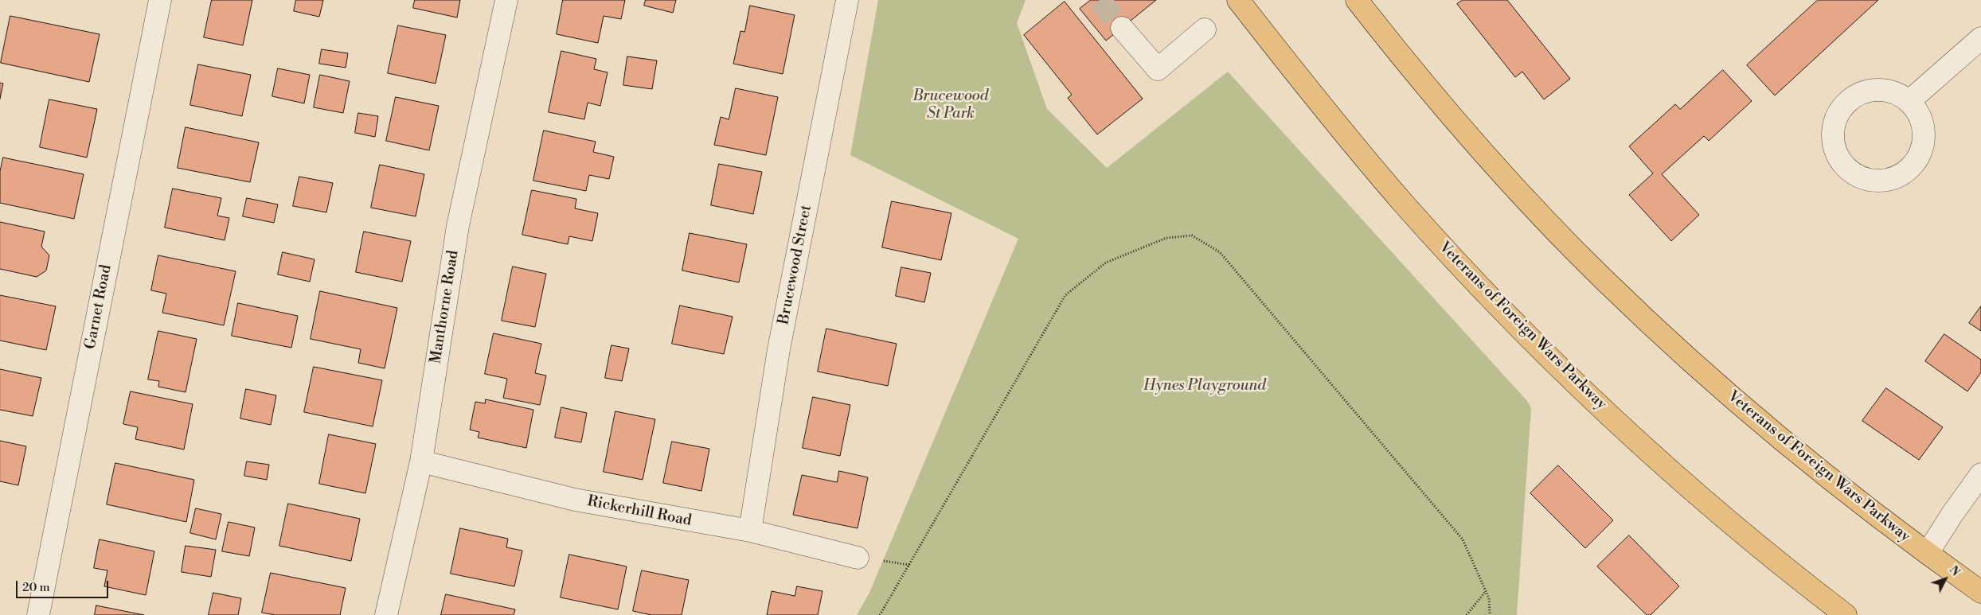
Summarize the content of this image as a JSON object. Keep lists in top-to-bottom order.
{
  "streets": {
    "highway": ["Veterans of Foreign Wars Parkway"],
    "street": [
      "Brucewood Street",
      "Garnet Road",
      "Manthorne Road",
      "Rickerhill Road"
    ]
  },
  "crossings": [
    ["Brucewood Street", "Rickerhill Road"],
    ["Manthorne Road", "Rickerhill Road"]
  ],
  "parks": ["Brucewood St Park", "Hynes Playground"],
  "scale_bar": "20 m",
  "north": "top right"
}
